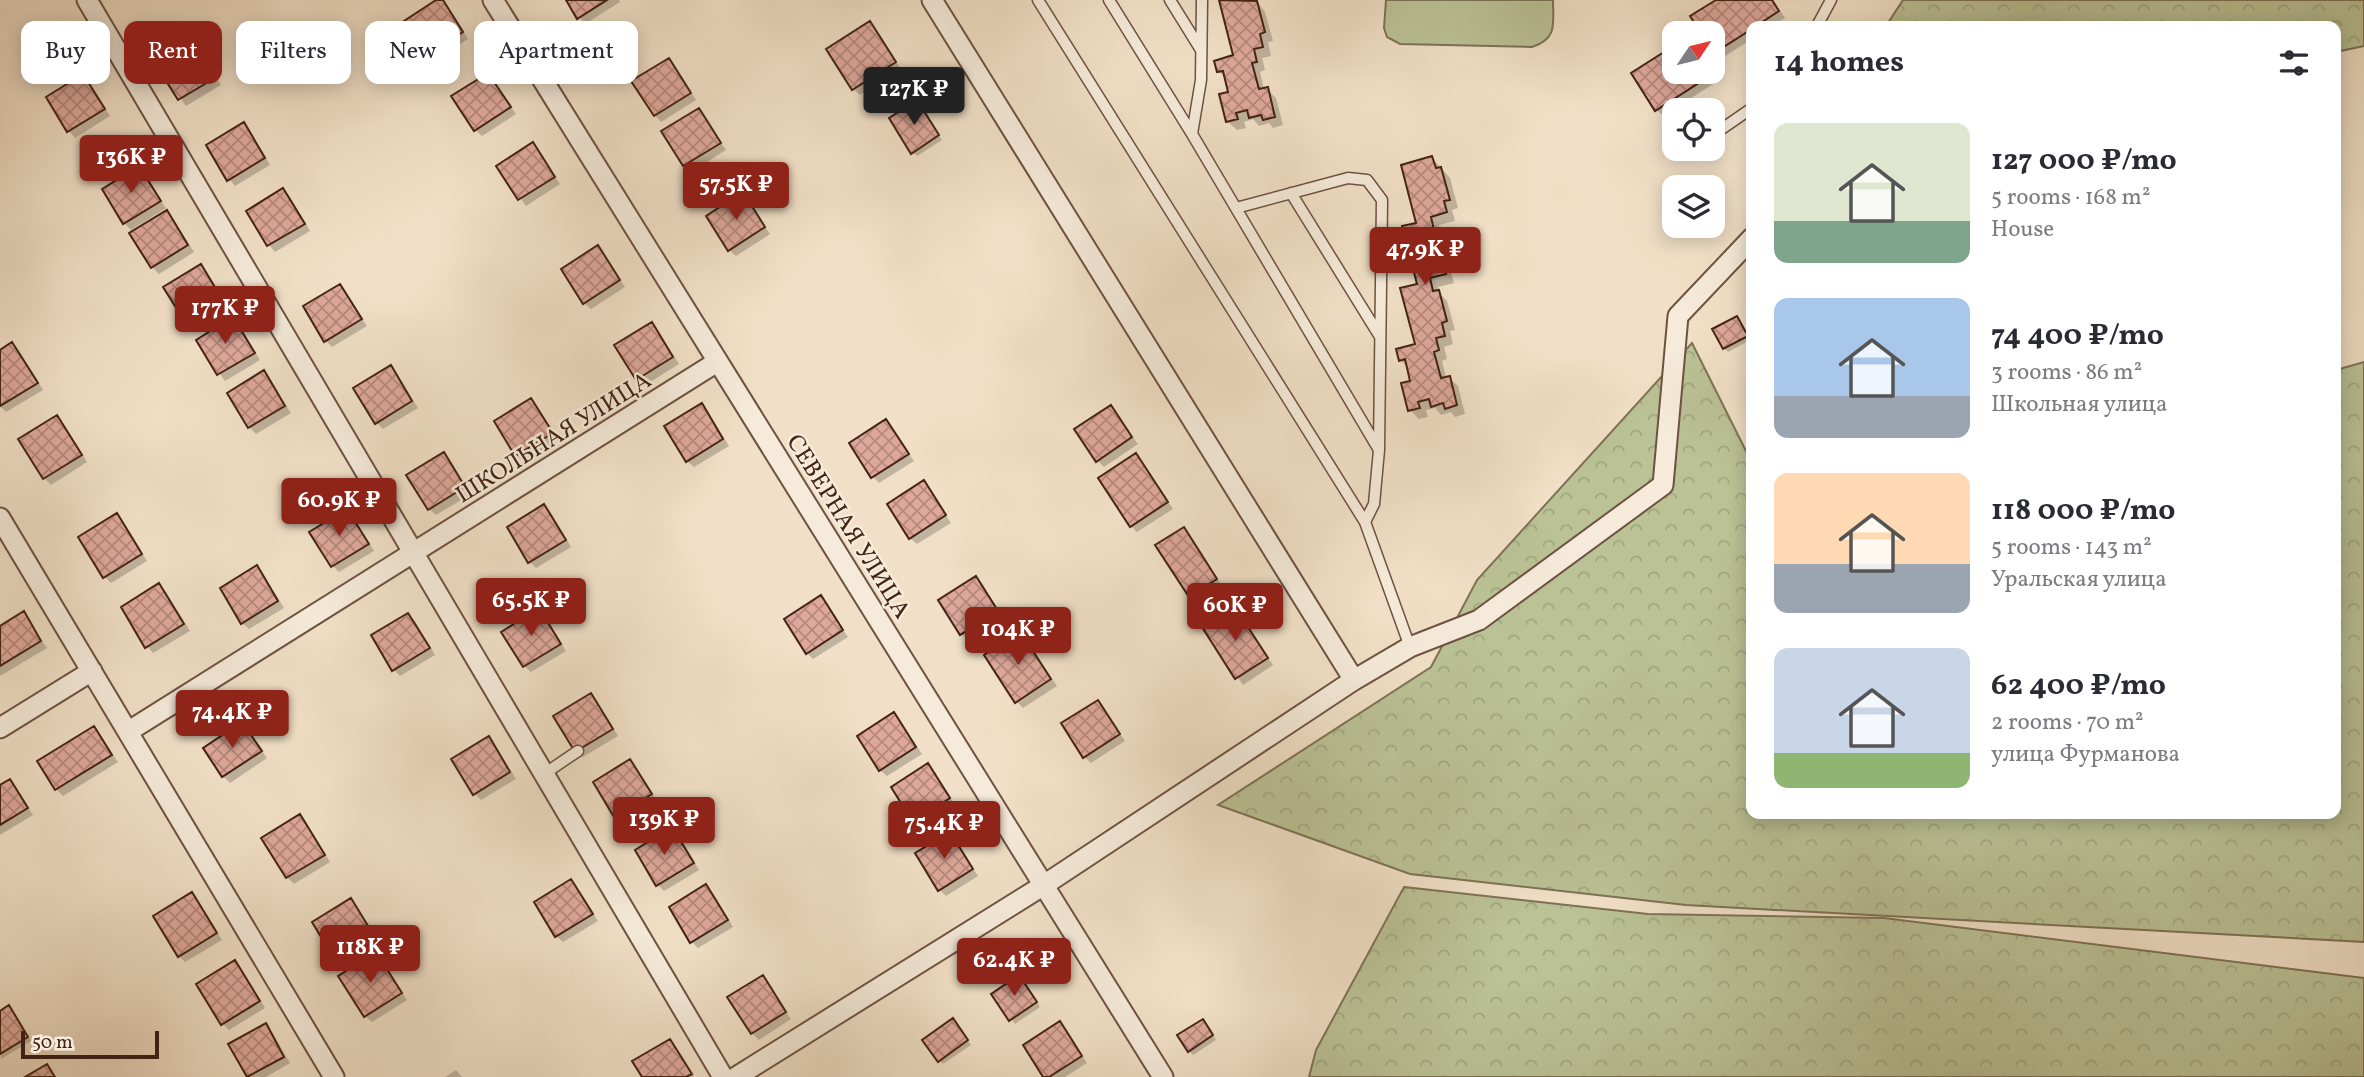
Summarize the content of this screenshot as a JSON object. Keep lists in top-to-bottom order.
{
  "streets": {
    "street": ["ШКОЛЬНАЯ УЛИЦА", "СЕВЕРНАЯ УЛИЦА"]
  },
  "crossings": [
    ["ШКОЛЬНАЯ УЛИЦА", "СЕВЕРНАЯ УЛИЦА"]
  ],
  "scale_bar": "50 m",
  "north": "top right",
  "page": {
    "chip": [
      "Buy",
      "Rent",
      "Filters",
      "New",
      "Apartment"
    ],
    "heading": "14 homes",
    "price": [
      "127K ₽",
      "136K ₽",
      "57.5K ₽",
      "47.9K ₽",
      "177K ₽",
      "60.9K ₽",
      "65.5K ₽",
      "60K ₽",
      "104K ₽",
      "74.4K ₽",
      "139K ₽",
      "75.4K ₽",
      "118K ₽",
      "62.4K ₽"
    ],
    "list": [
      {
        "name": "127 000 ₽/mo",
        "note": "5 rooms · 168 m² · House"
      },
      {
        "name": "74 400 ₽/mo",
        "note": "3 rooms · 86 m² · Школьная улица"
      },
      {
        "name": "118 000 ₽/mo",
        "note": "5 rooms · 143 m² · Уральская улица"
      },
      {
        "name": "62 400 ₽/mo",
        "note": "2 rooms · 70 m² · улица Фурманова"
      }
    ],
    "scale": "50 m"
  }
}
